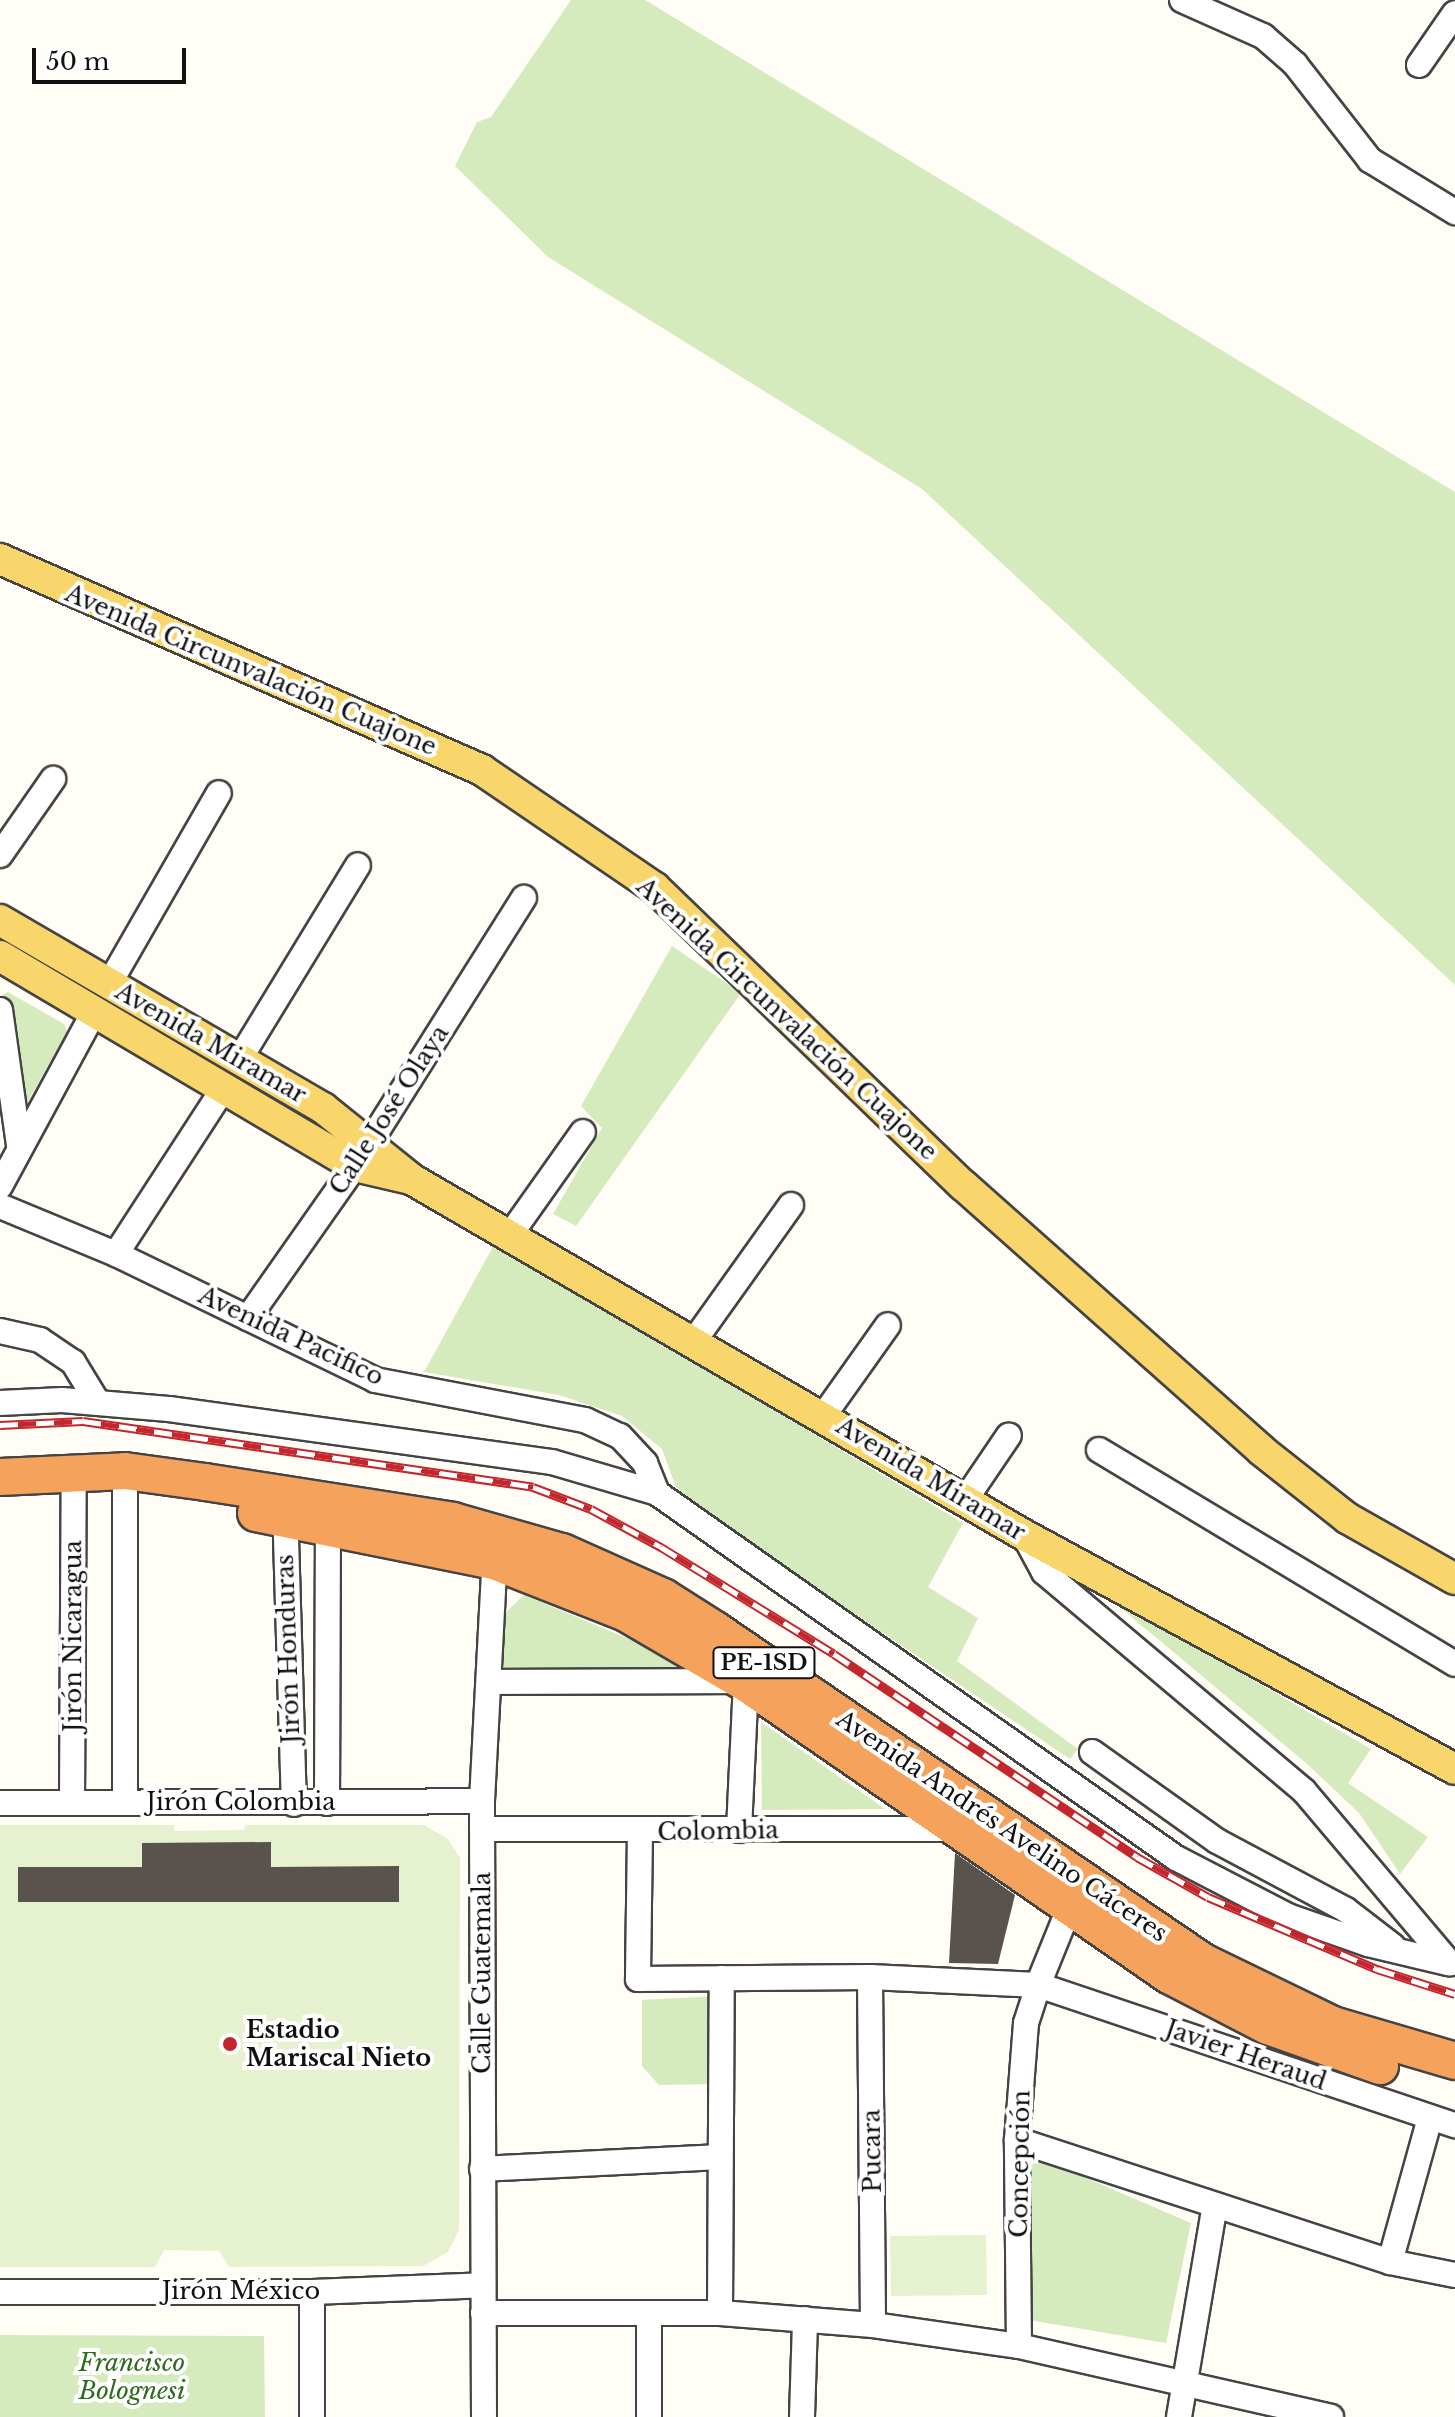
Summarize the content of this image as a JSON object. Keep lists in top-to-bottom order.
{
  "streets": {
    "highway": ["PE-1SD", "Avenida Andrés Avelino Cáceres"],
    "main road": ["Avenida Circunvalación Cuajone", "Avenida Miramar"],
    "street": [
      "Calle José Olaya",
      "Avenida Pacifico",
      "Jirón Nicaragua",
      "Jirón Honduras",
      "Jirón Colombia",
      "Colombia",
      "Calle Guatemala",
      "Javier Heraud",
      "Pucara",
      "Concepción",
      "Jirón México"
    ]
  },
  "crossings": [
    ["Avenida Miramar", "Calle José Olaya"],
    ["Calle José Olaya", "Avenida Pacifico"],
    ["Jirón Nicaragua", "Jirón Colombia"],
    ["Jirón Nicaragua", "Avenida Andrés Avelino Cáceres"],
    ["Jirón Honduras", "Jirón Colombia"],
    ["Jirón Honduras", "Avenida Andrés Avelino Cáceres"],
    ["Jirón Colombia", "Calle Guatemala"],
    ["Avenida Andrés Avelino Cáceres", "Colombia"],
    ["Avenida Andrés Avelino Cáceres", "Calle Guatemala"],
    ["Avenida Andrés Avelino Cáceres", "Concepción"],
    ["Colombia", "Calle Guatemala"],
    ["Colombia", "Javier Heraud"],
    ["Calle Guatemala", "Jirón México"],
    ["Javier Heraud", "Pucara"],
    ["Javier Heraud", "Concepción"]
  ],
  "parks": ["Francisco Bolognesi"],
  "places": ["Estadio Mariscal Nieto"],
  "scale_bar": "50 m"
}
